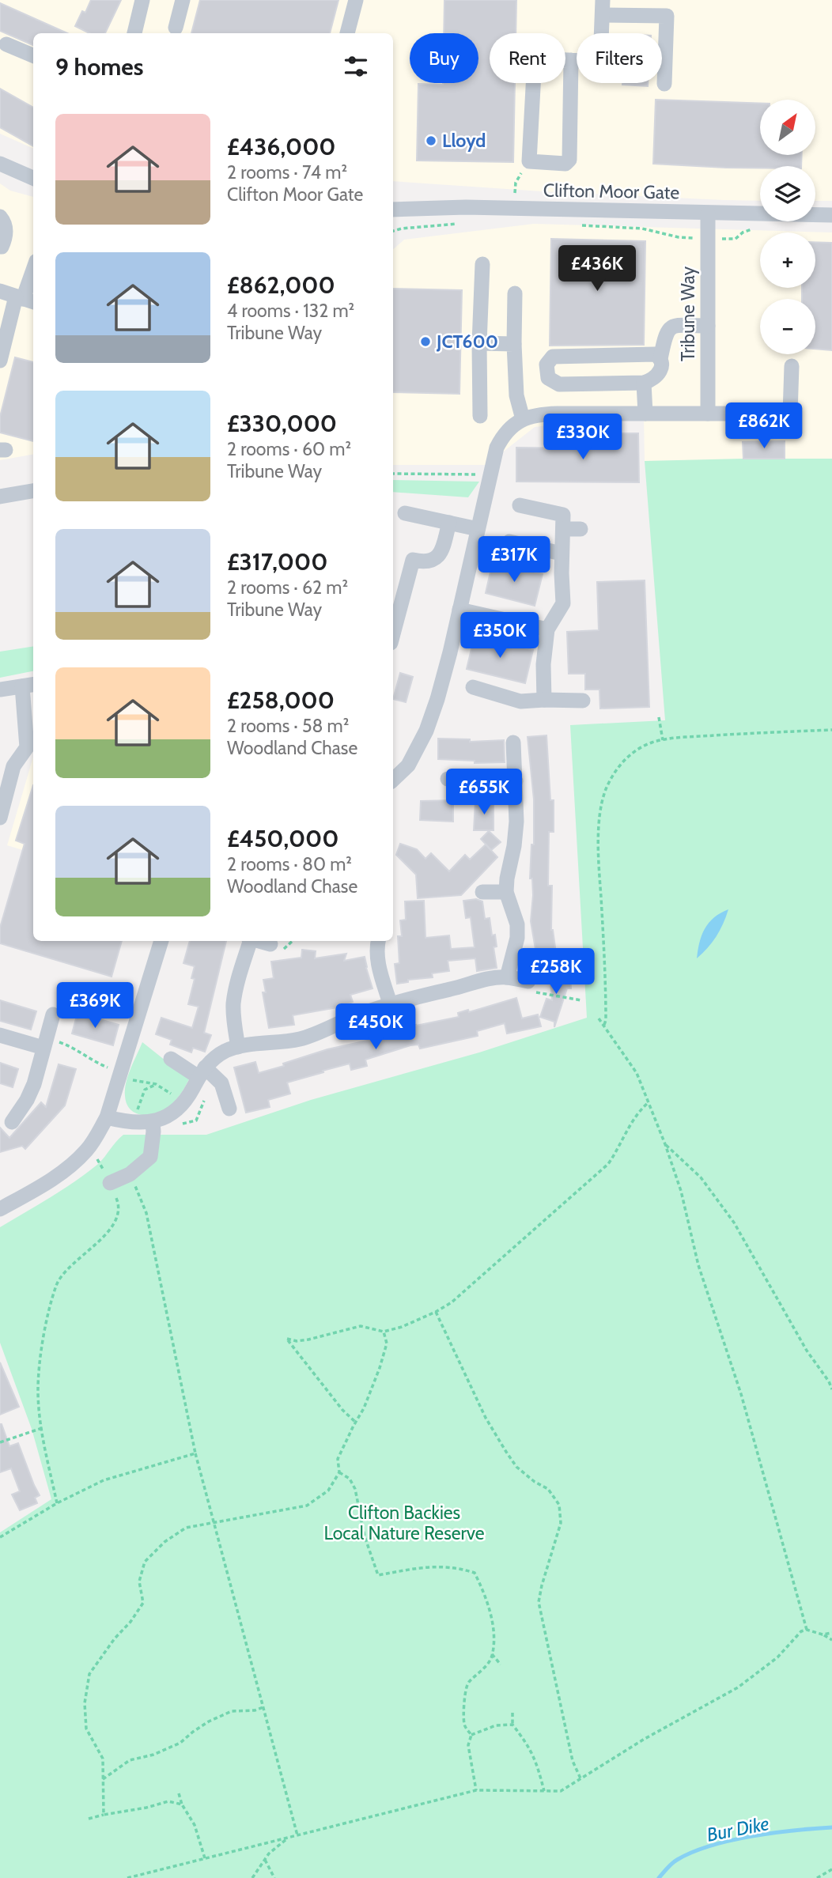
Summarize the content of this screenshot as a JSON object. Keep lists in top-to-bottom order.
{
  "streets": {
    "street": ["Clifton Moor Gate", "Tribune Way"]
  },
  "crossings": [
    ["Clifton Moor Gate", "Tribune Way"]
  ],
  "water": ["Bur Dike"],
  "parks": ["Clifton Backies Local Nature Reserve"],
  "places": ["Lloyd", "JCT600"],
  "north": "top right",
  "page": {
    "chip": ["Buy", "Rent", "Filters"],
    "heading": "9 homes",
    "map_buttons": ["+", "−"],
    "list": [
      {
        "name": "£436,000",
        "note": "2 rooms · 74 m² · Clifton Moor Gate"
      },
      {
        "name": "£862,000",
        "note": "4 rooms · 132 m² · Tribune Way"
      },
      {
        "name": "£330,000",
        "note": "2 rooms · 60 m² · Tribune Way"
      },
      {
        "name": "£317,000",
        "note": "2 rooms · 62 m² · Tribune Way"
      },
      {
        "name": "£258,000",
        "note": "2 rooms · 58 m² · Woodland Chase"
      },
      {
        "name": "£450,000",
        "note": "2 rooms · 80 m² · Woodland Chase"
      }
    ],
    "price": [
      "£436K",
      "£862K",
      "£330K",
      "£317K",
      "£350K",
      "£655K",
      "£258K",
      "£369K",
      "£450K"
    ]
  }
}
